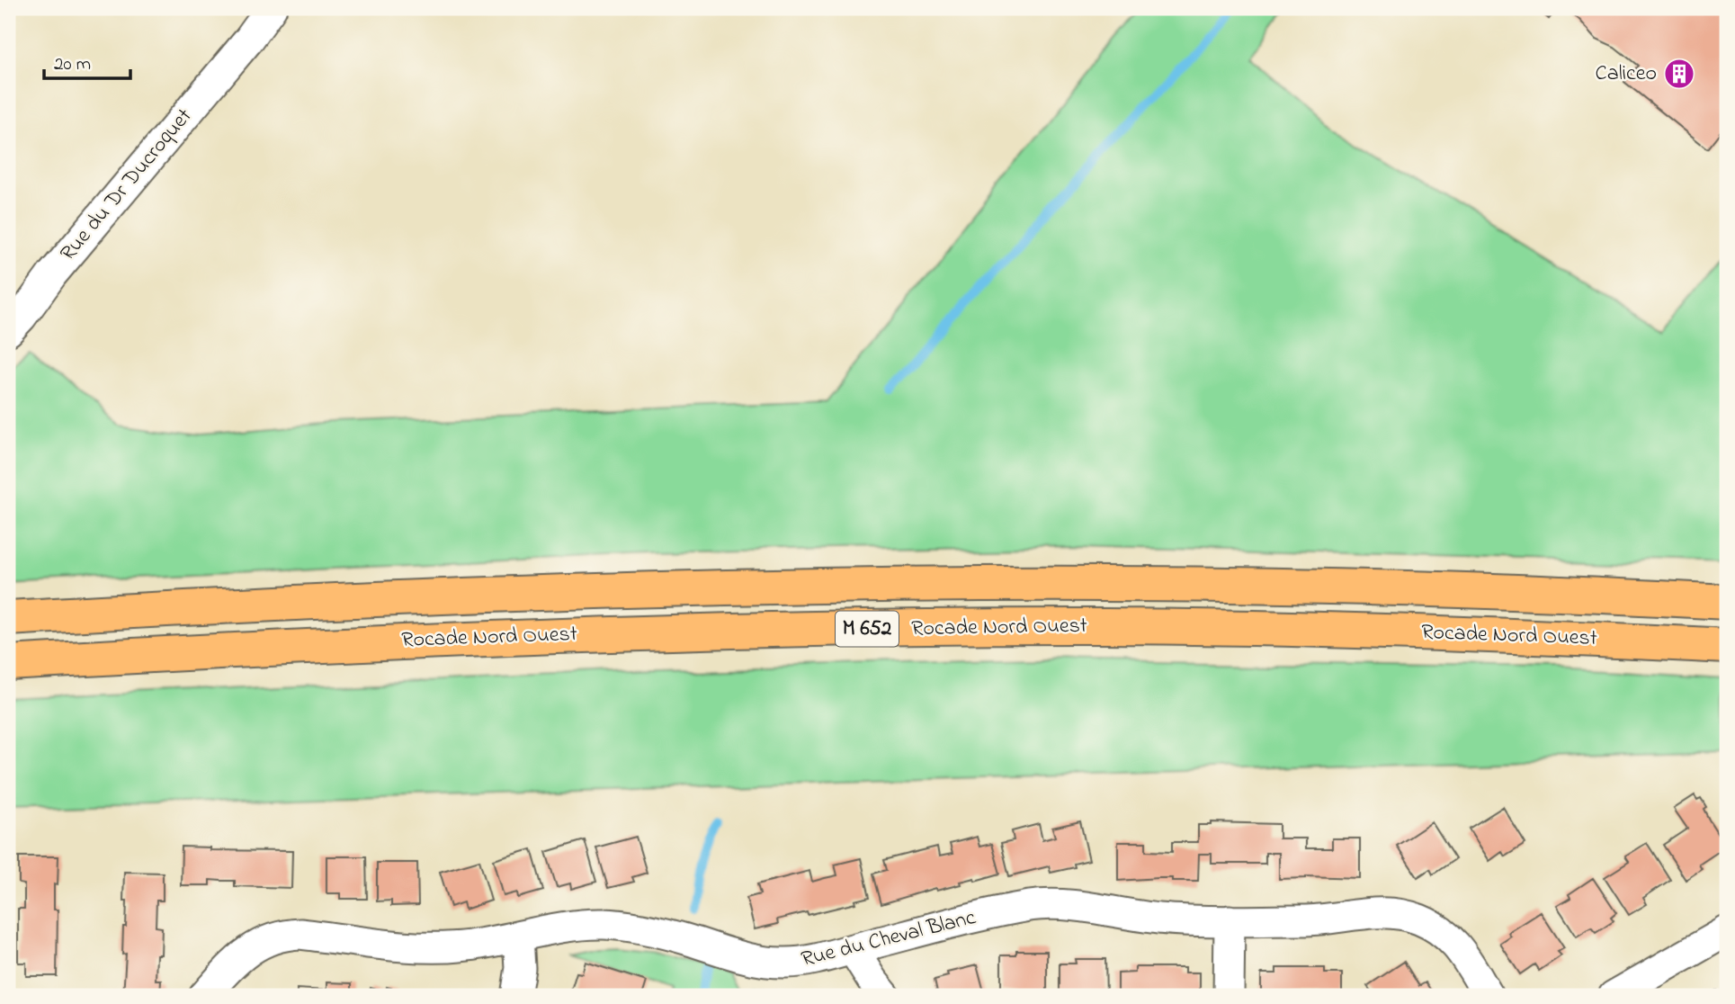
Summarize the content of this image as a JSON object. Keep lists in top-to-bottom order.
{
  "streets": {
    "highway": ["Rocade Nord Ouest", "M 652"],
    "street": ["Rue du Dr Ducroquet", "Rue du Cheval Blanc"]
  },
  "places": {
    "building": ["Caliceo"]
  },
  "scale_bar": "20 m"
}
